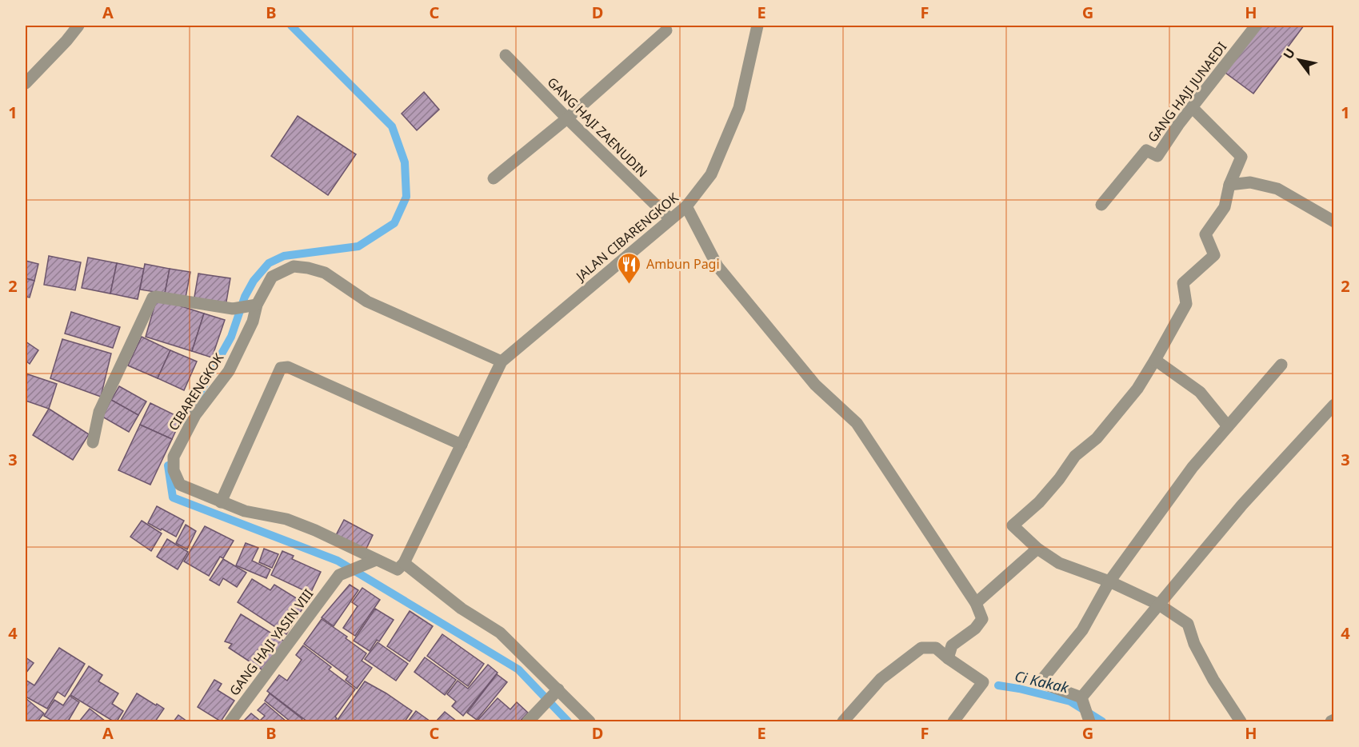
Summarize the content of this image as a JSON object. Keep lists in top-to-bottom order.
{
  "streets": {
    "street": [
      "GANG HAJI JUNAEDI",
      "GANG HAJI ZAENUDIN",
      "JALAN CIBARENGKOK",
      "CIBARENGKOK",
      "GANG HAJI YASIN VIII"
    ]
  },
  "crossings": [
    ["GANG HAJI ZAENUDIN", "JALAN CIBARENGKOK"],
    ["JALAN CIBARENGKOK", "CIBARENGKOK"],
    ["CIBARENGKOK", "GANG HAJI YASIN VIII"]
  ],
  "water": ["Ci Kakak"],
  "places": {
    "restaurant": ["Ambun Pagi"]
  },
  "north": "top left",
  "grid": {
    "columns": [
      "A",
      "B",
      "C",
      "D",
      "E",
      "F",
      "G",
      "H"
    ],
    "rows": [
      "1",
      "2",
      "3",
      "4"
    ]
  }
}
